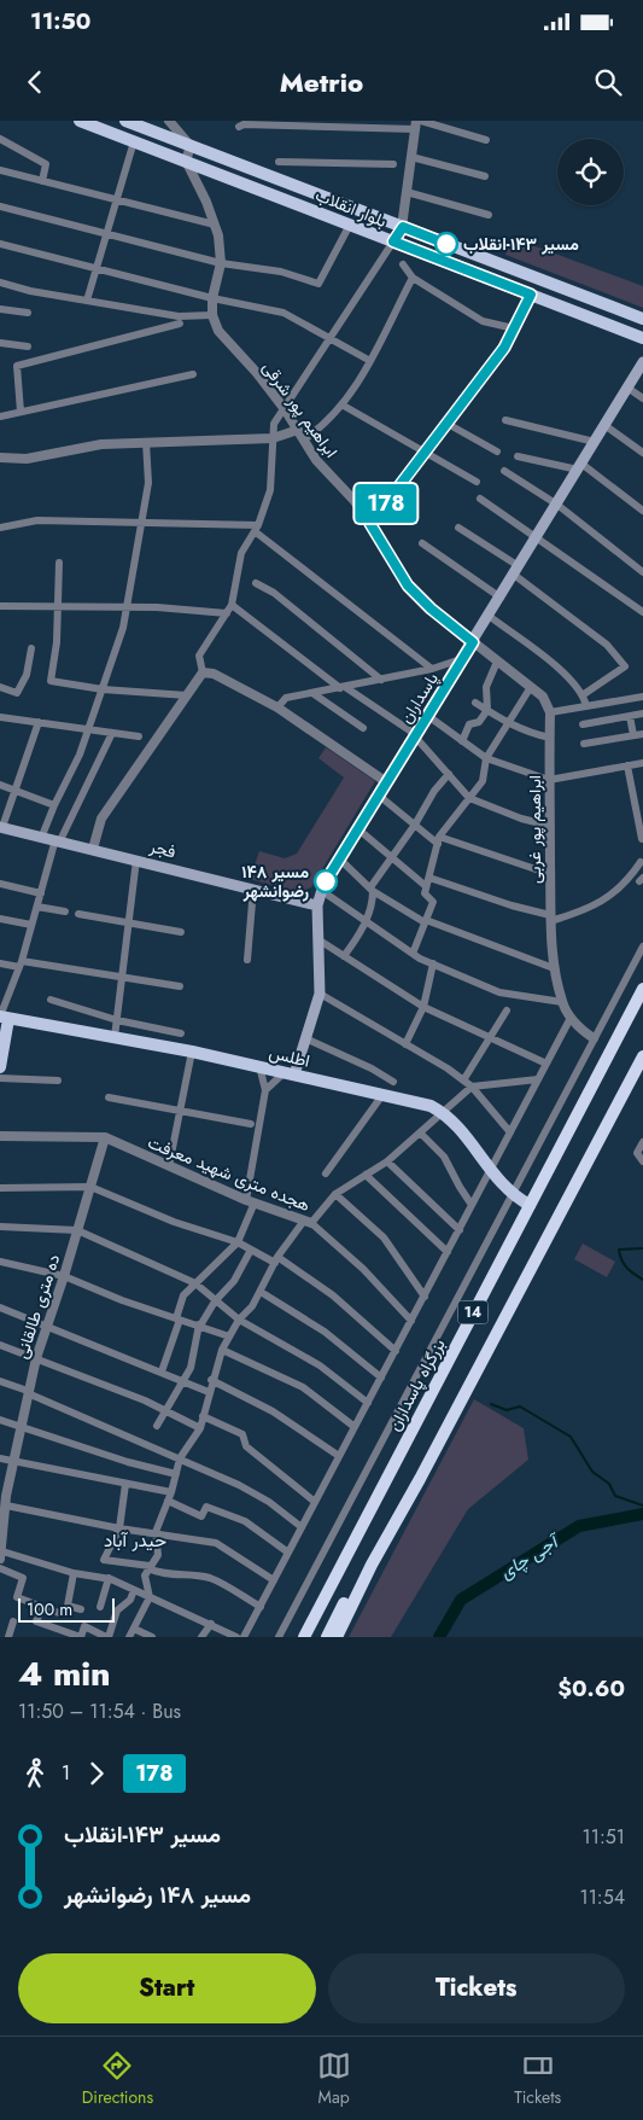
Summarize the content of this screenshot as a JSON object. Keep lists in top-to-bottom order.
{
  "streets": {
    "highway": ["14", "بزرگراه پاسداران"],
    "main road": [
      "بلوار انقلاب",
      "پاسداران",
      "فجر",
      "اطلس"
    ],
    "street": [
      "ابراهیم پور شرقی",
      "ابراهیم پور غربی",
      "هجده متری شهید معرفت",
      "ده متری طالقانی"
    ]
  },
  "crossings": [
    ["ابراهیم پور شرقی", "پاسداران"],
    ["پاسداران", "فجر"],
    ["پاسداران", "اطلس"],
    ["اطلس", "بزرگراه پاسداران"],
    ["هجده متری شهید معرفت", "ده متری طالقانی"]
  ],
  "districts": ["حیدر آباد"],
  "water": ["آجی چای"],
  "places": ["مسیر ۱۴۳-انقلاب", "مسیر ۱۴۸ رضوانشهر"],
  "lines": ["bus line 178"],
  "scale_bar": "100 m",
  "page": {
    "status": "11:50",
    "header": "Metrio",
    "on_map": "178",
    "scale": "100 m",
    "heading": ["4 min", "11:50 – 11:54 · Bus", "$0.60"],
    "legs": ["1", "178"],
    "list": [
      {
        "name": "مسیر ۱۴۳-انقلاب",
        "value": "11:51"
      },
      {
        "name": "مسیر ۱۴۸ رضوانشهر",
        "value": "11:54"
      }
    ],
    "buttons": ["Start", "Tickets"],
    "tabs": ["Directions", "Map", "Tickets"]
  }
}
